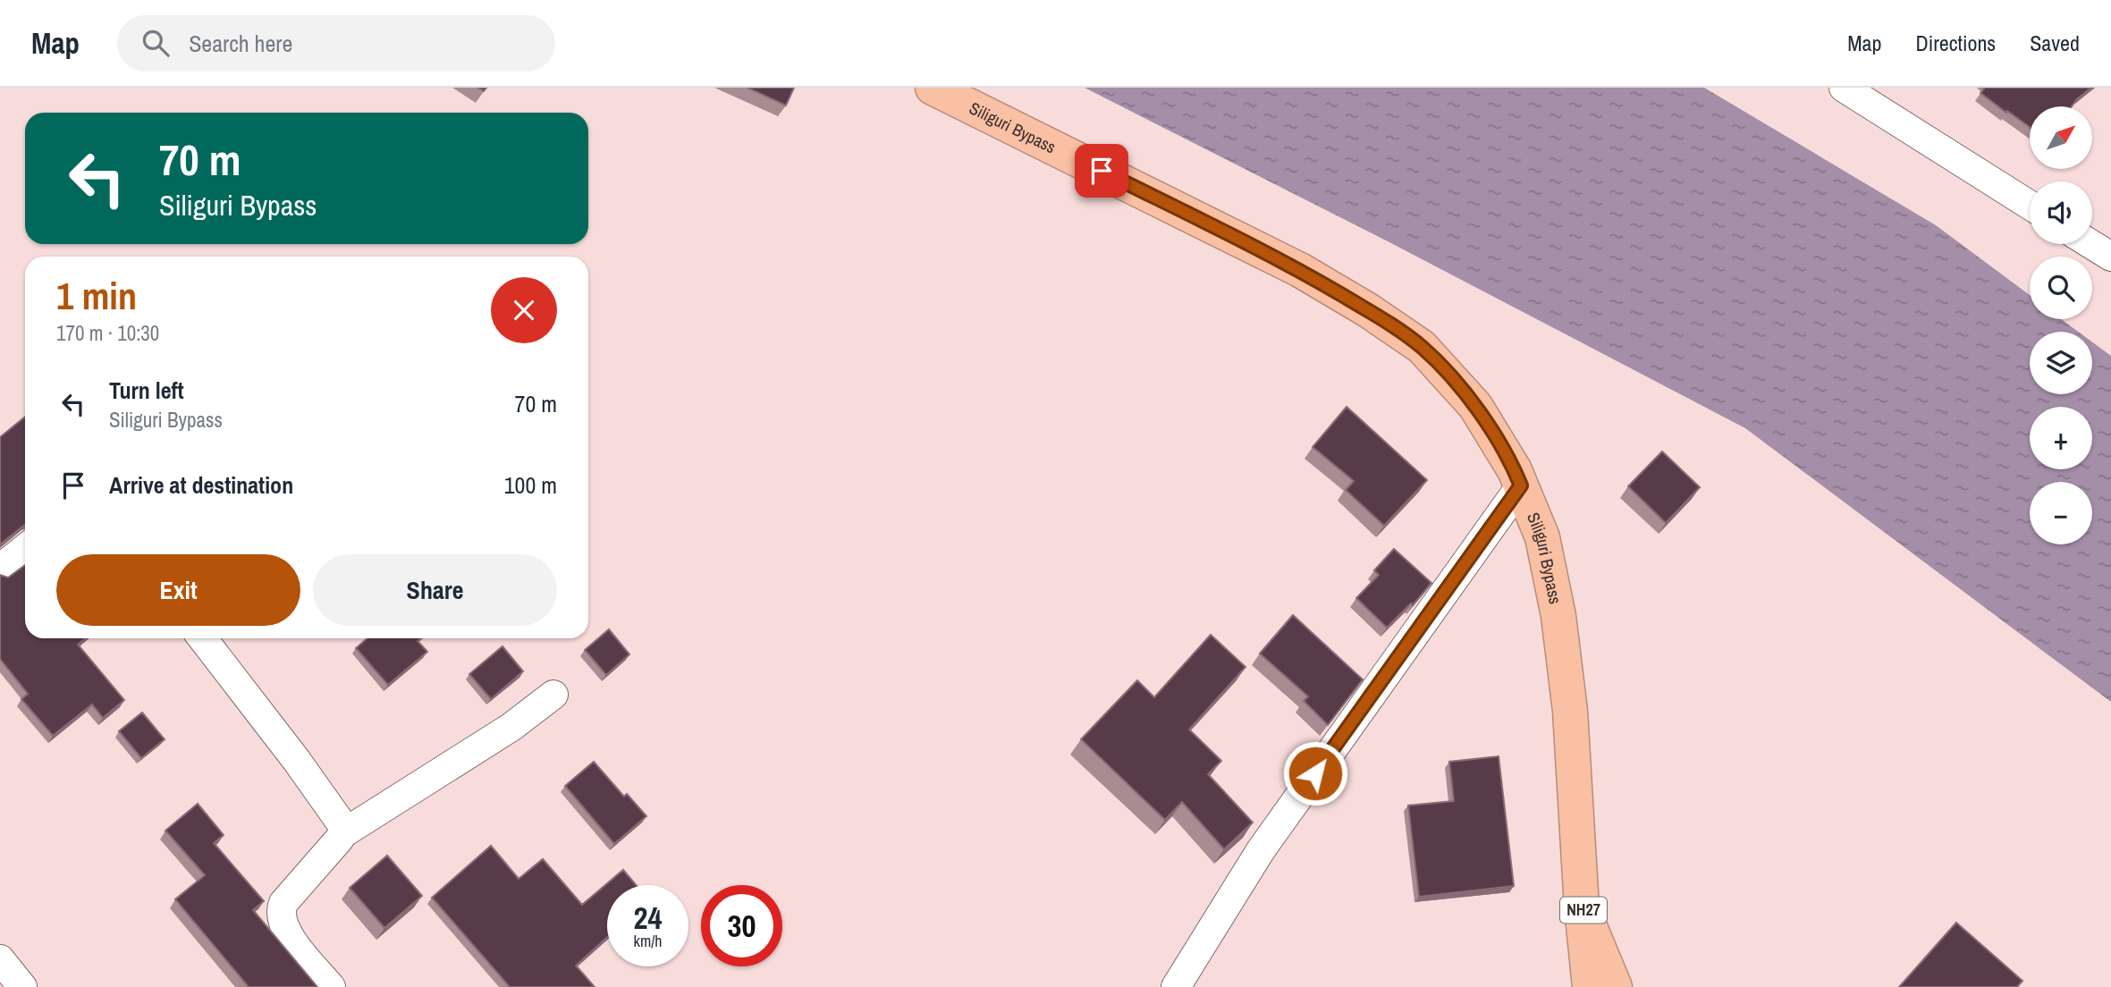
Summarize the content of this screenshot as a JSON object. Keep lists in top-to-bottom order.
{
  "streets": {
    "highway": ["Siliguri Bypass", "NH27"]
  },
  "crossings": [
    ["Siliguri Bypass", "NH27"]
  ],
  "north": "top right",
  "page": {
    "header": "Map",
    "search": "Search here",
    "nav": ["Map", "Directions", "Saved"],
    "map_buttons": ["+", "−"],
    "turn": ["70 m", "Siliguri Bypass"],
    "heading": ["1 min", "170 m · 10:30"],
    "list": [
      {
        "name": "Turn left",
        "note": "Siliguri Bypass",
        "value": "70 m"
      },
      {
        "name": "Arrive at destination",
        "value": "100 m"
      }
    ],
    "buttons": ["Exit", "Share"],
    "speed": "24 km/h",
    "limit": "30"
  }
}
